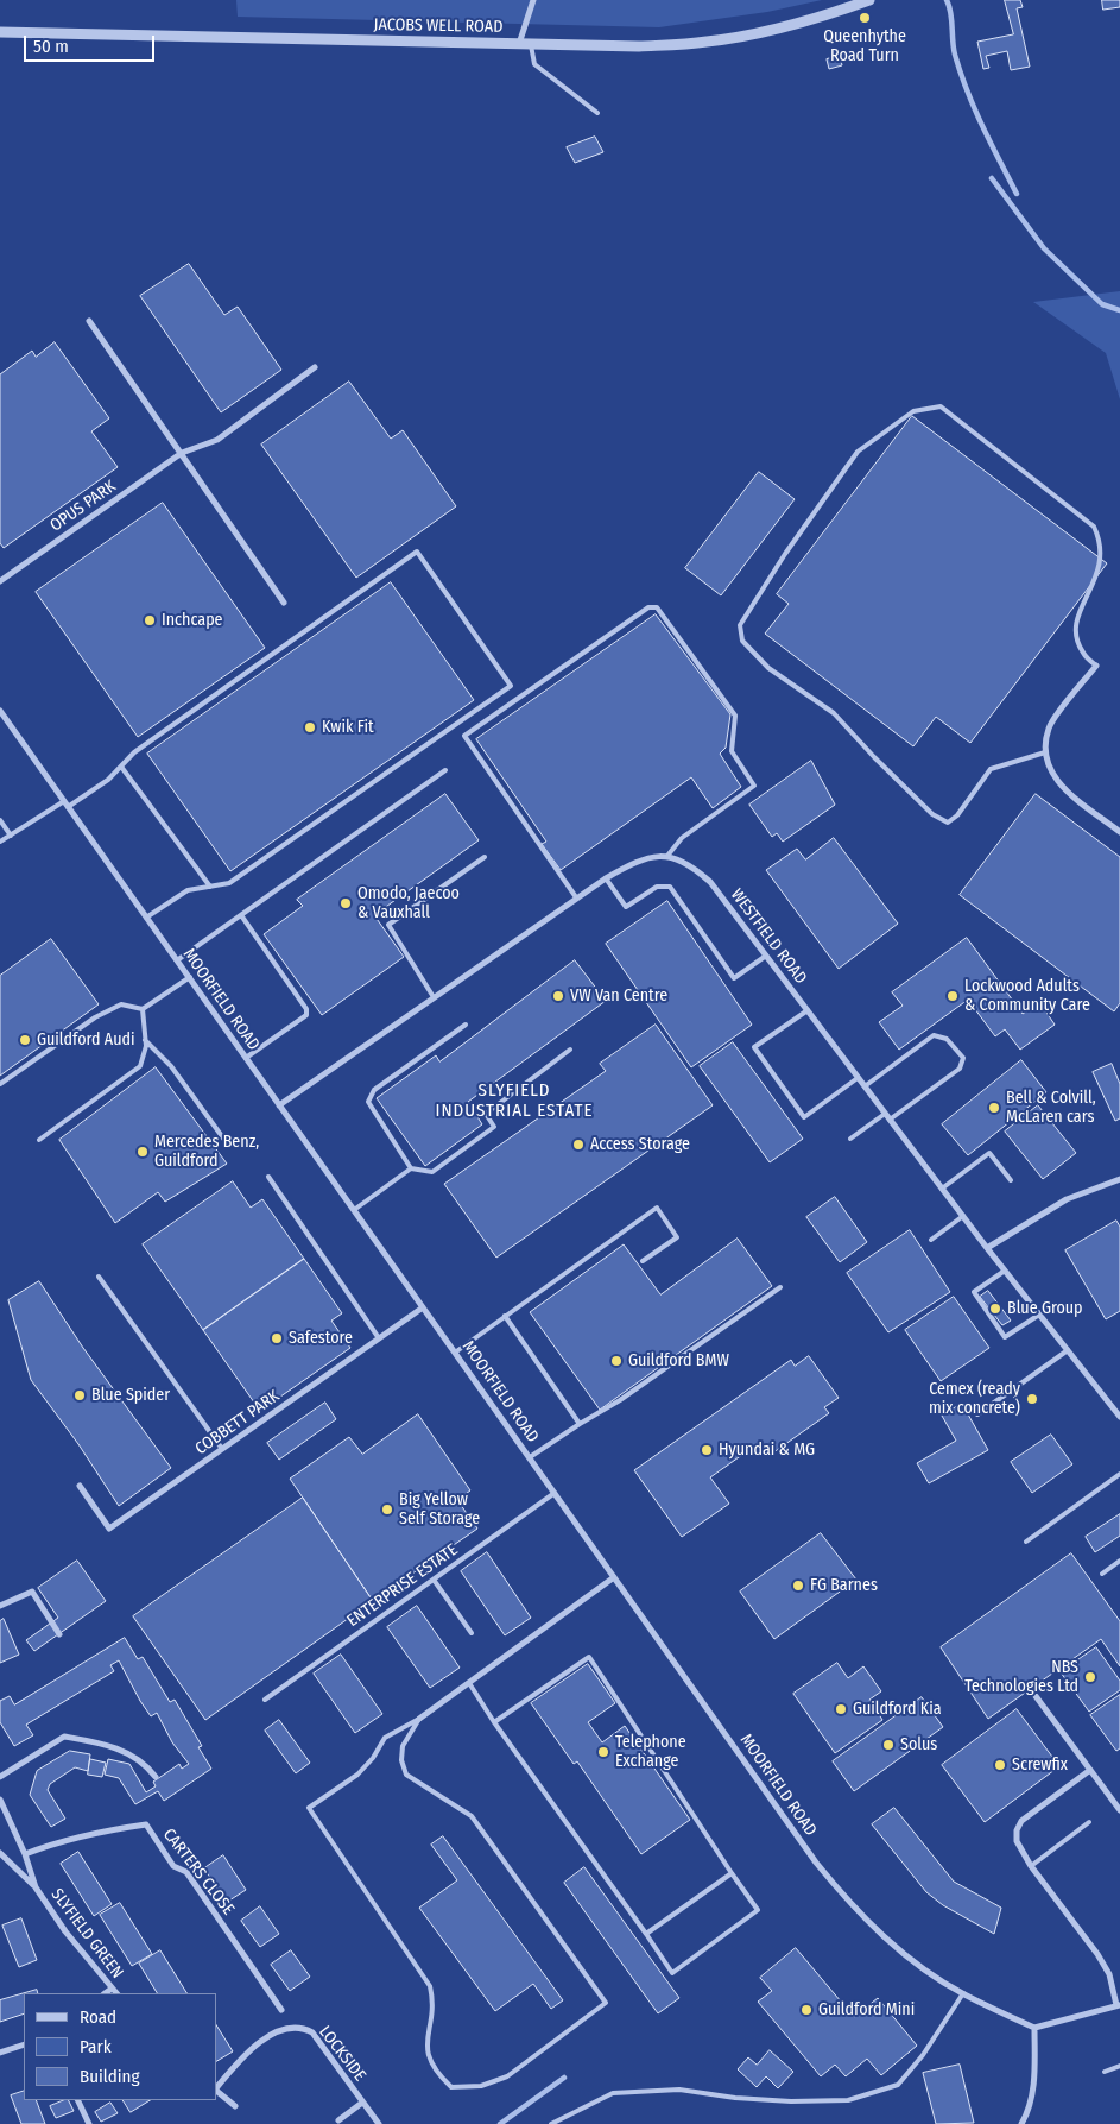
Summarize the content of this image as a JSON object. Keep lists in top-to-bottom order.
{
  "streets": {
    "street": [
      "JACOBS WELL ROAD",
      "OPUS PARK",
      "WESTFIELD ROAD",
      "MOORFIELD ROAD",
      "COBBETT PARK",
      "CARTERS CLOSE",
      "SLYFIELD GREEN",
      "LOCKSIDE"
    ],
    "lane": ["ENTERPRISE ESTATE"]
  },
  "crossings": [
    ["MOORFIELD ROAD", "COBBETT PARK"],
    ["MOORFIELD ROAD", "ENTERPRISE ESTATE"],
    ["CARTERS CLOSE", "SLYFIELD GREEN"]
  ],
  "districts": ["SLYFIELD INDUSTRIAL ESTATE"],
  "places": [
    "Queenhythe Road Turn",
    "Inchcape",
    "Kwik Fit",
    "Omodo, Jaecoo & Vauxhall",
    "VW Van Centre",
    "Lockwood Adults & Community Care",
    "Guildford Audi",
    "Bell & Colvill, McLaren cars",
    "Access Storage",
    "Mercedes Benz, Guildford",
    "Blue Group",
    "Safestore",
    "Guildford BMW",
    "Blue Spider",
    "Cemex (ready mix concrete)",
    "Hyundai & MG",
    "Big Yellow Self Storage",
    "FG Barnes",
    "NBS Technologies Ltd",
    "Guildford Kia",
    "Solus",
    "Telephone Exchange",
    "Screwfix",
    "Guildford Mini"
  ],
  "legend": ["Road", "Park", "Building"],
  "scale_bar": "50 m"
}
